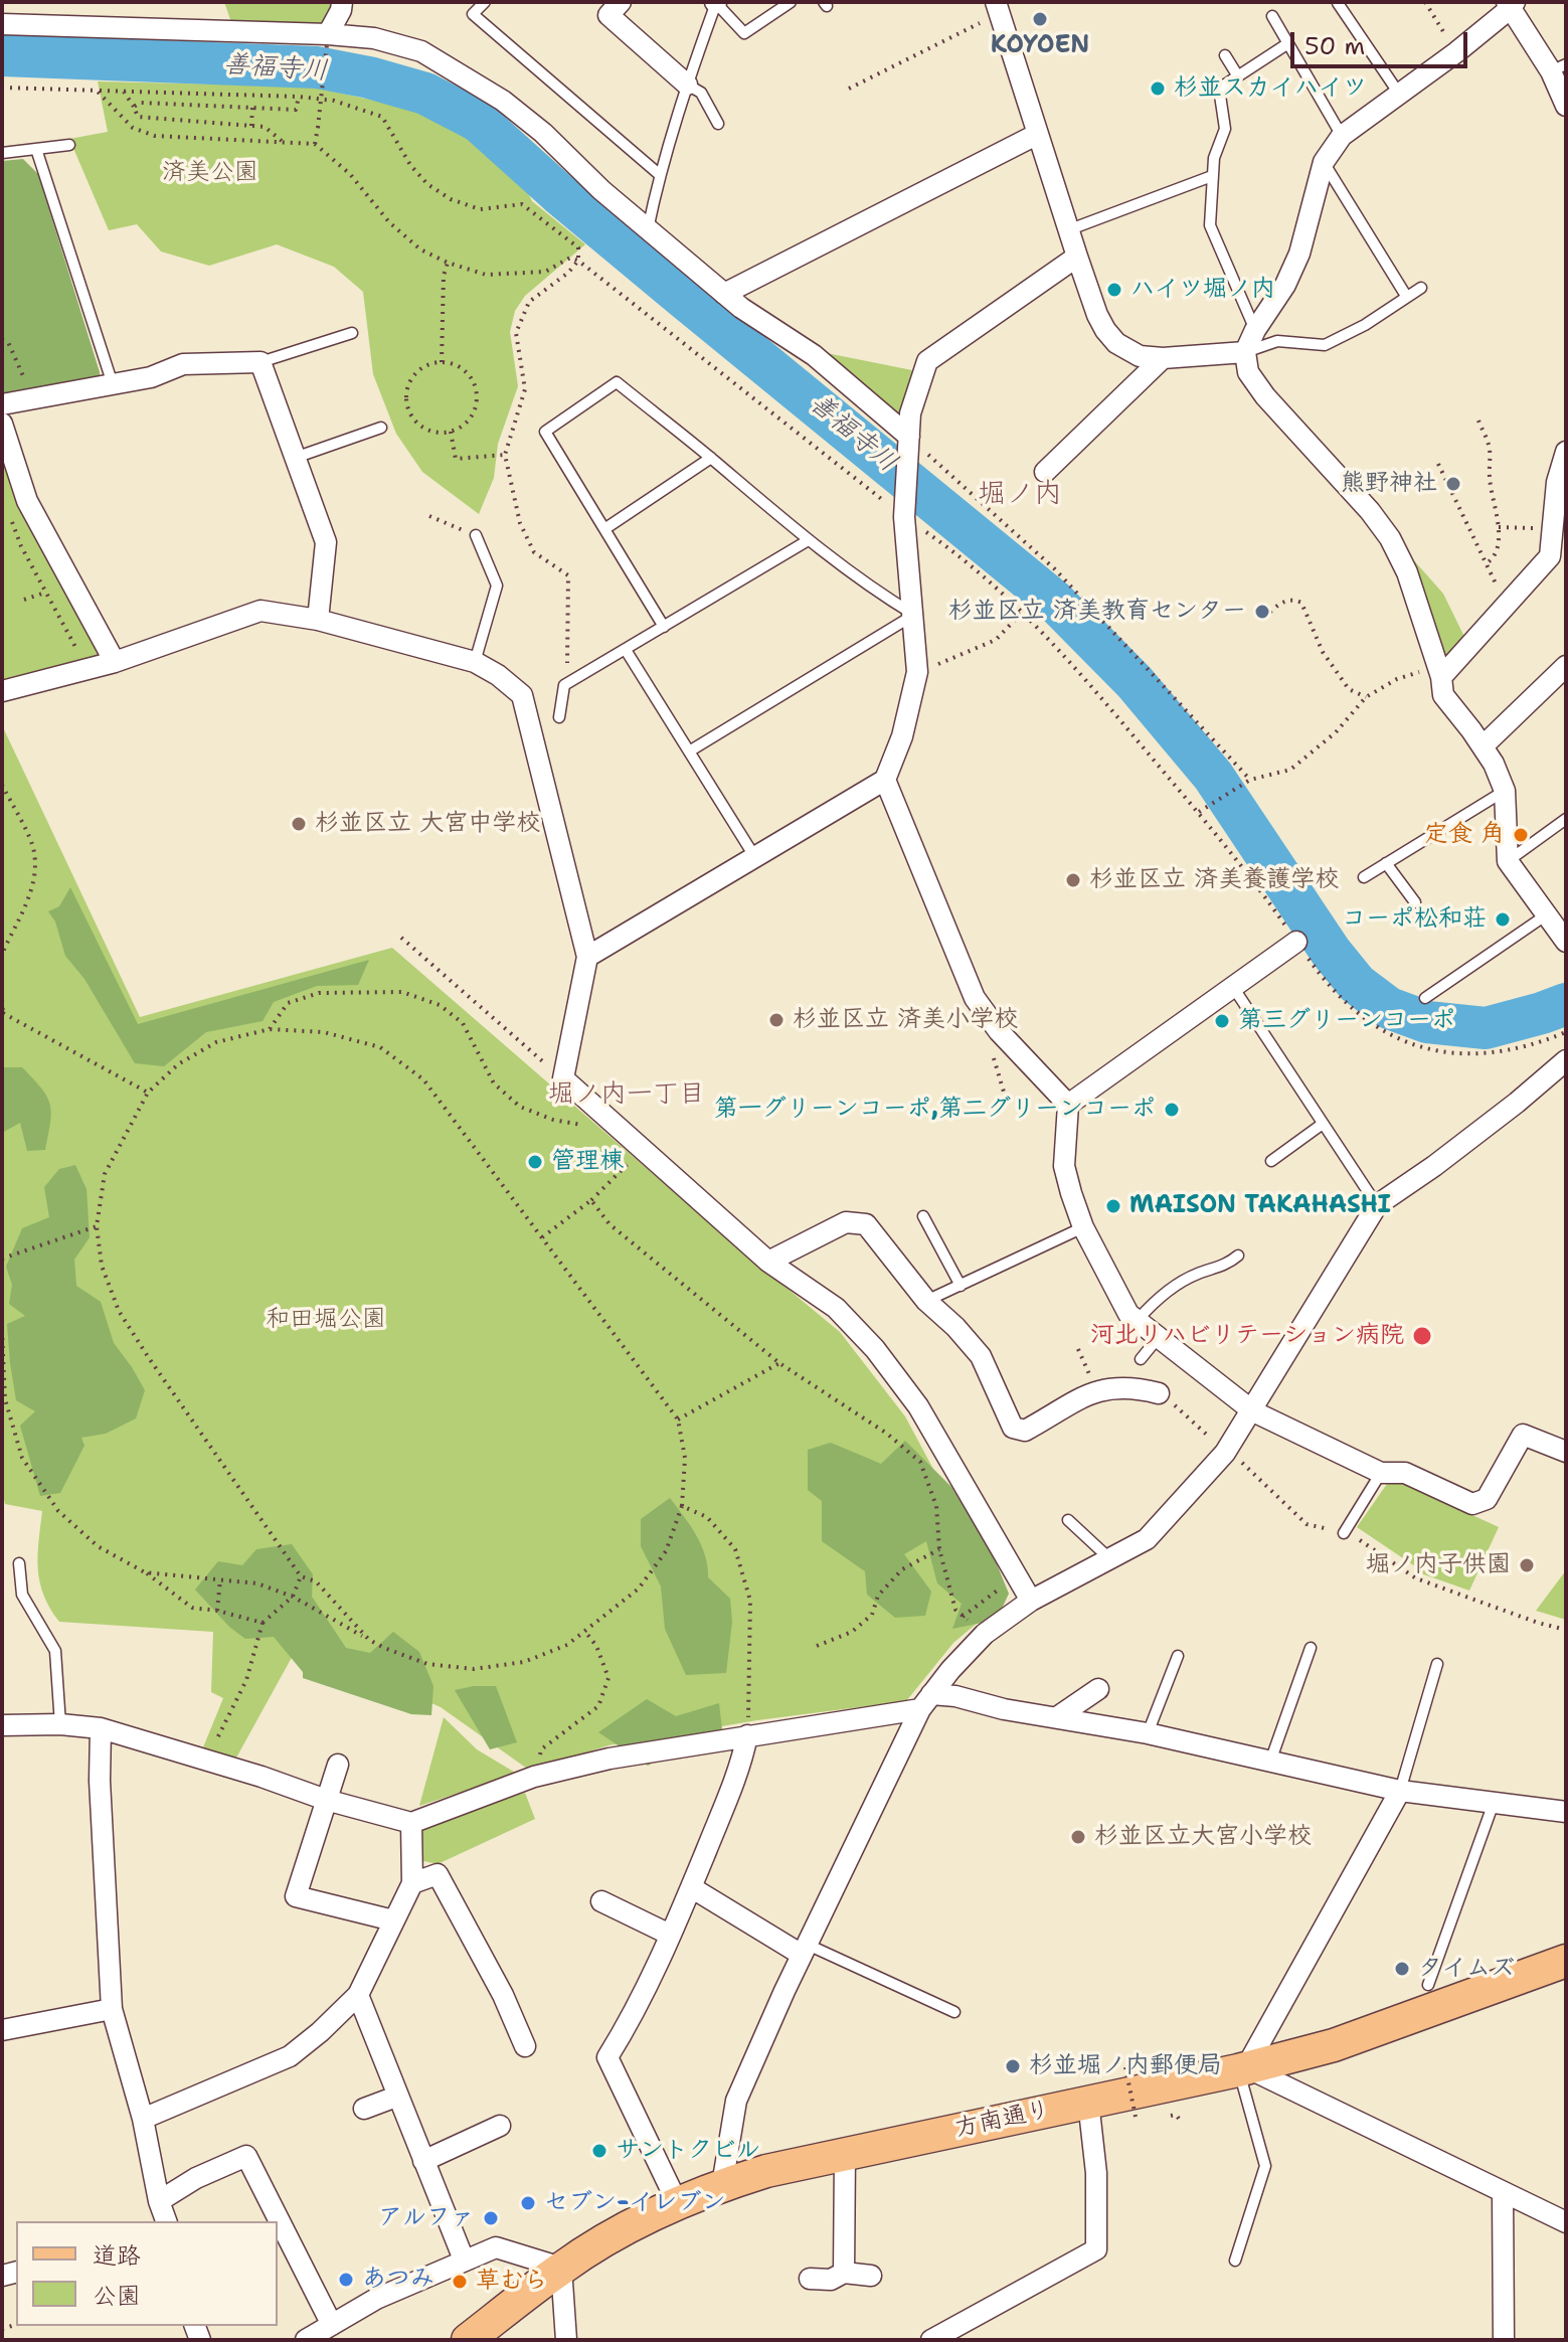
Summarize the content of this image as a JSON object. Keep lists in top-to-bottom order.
{
  "streets": {
    "main road": ["方南通り"]
  },
  "districts": ["堀ノ内", "堀ノ内一丁目"],
  "water": ["善福寺川"],
  "parks": ["済美公園", "和田堀公園"],
  "places": [
    "KOYOEN",
    "杉並スカイハイツ",
    "ハイツ堀ノ内",
    "熊野神社",
    "杉並区立 済美教育センター",
    "杉並区立 大宮中学校",
    "定食 角",
    "杉並区立 済美養護学校",
    "コーポ松和荘",
    "杉並区立 済美小学校",
    "第三グリーンコーポ",
    "第一グリーンコーポ,第二グリーンコーポ",
    "管理棟",
    "MAISON TAKAHASHI",
    "河北リハビリテーション病院",
    "堀ノ内子供園",
    "杉並区立大宮小学校",
    "タイムズ",
    "杉並堀ノ内郵便局",
    "サントクビル",
    "セブン-イレブン",
    "アルファ",
    "あつみ",
    "草むら"
  ],
  "legend": ["道路", "公園"],
  "scale_bar": "50 m"
}
